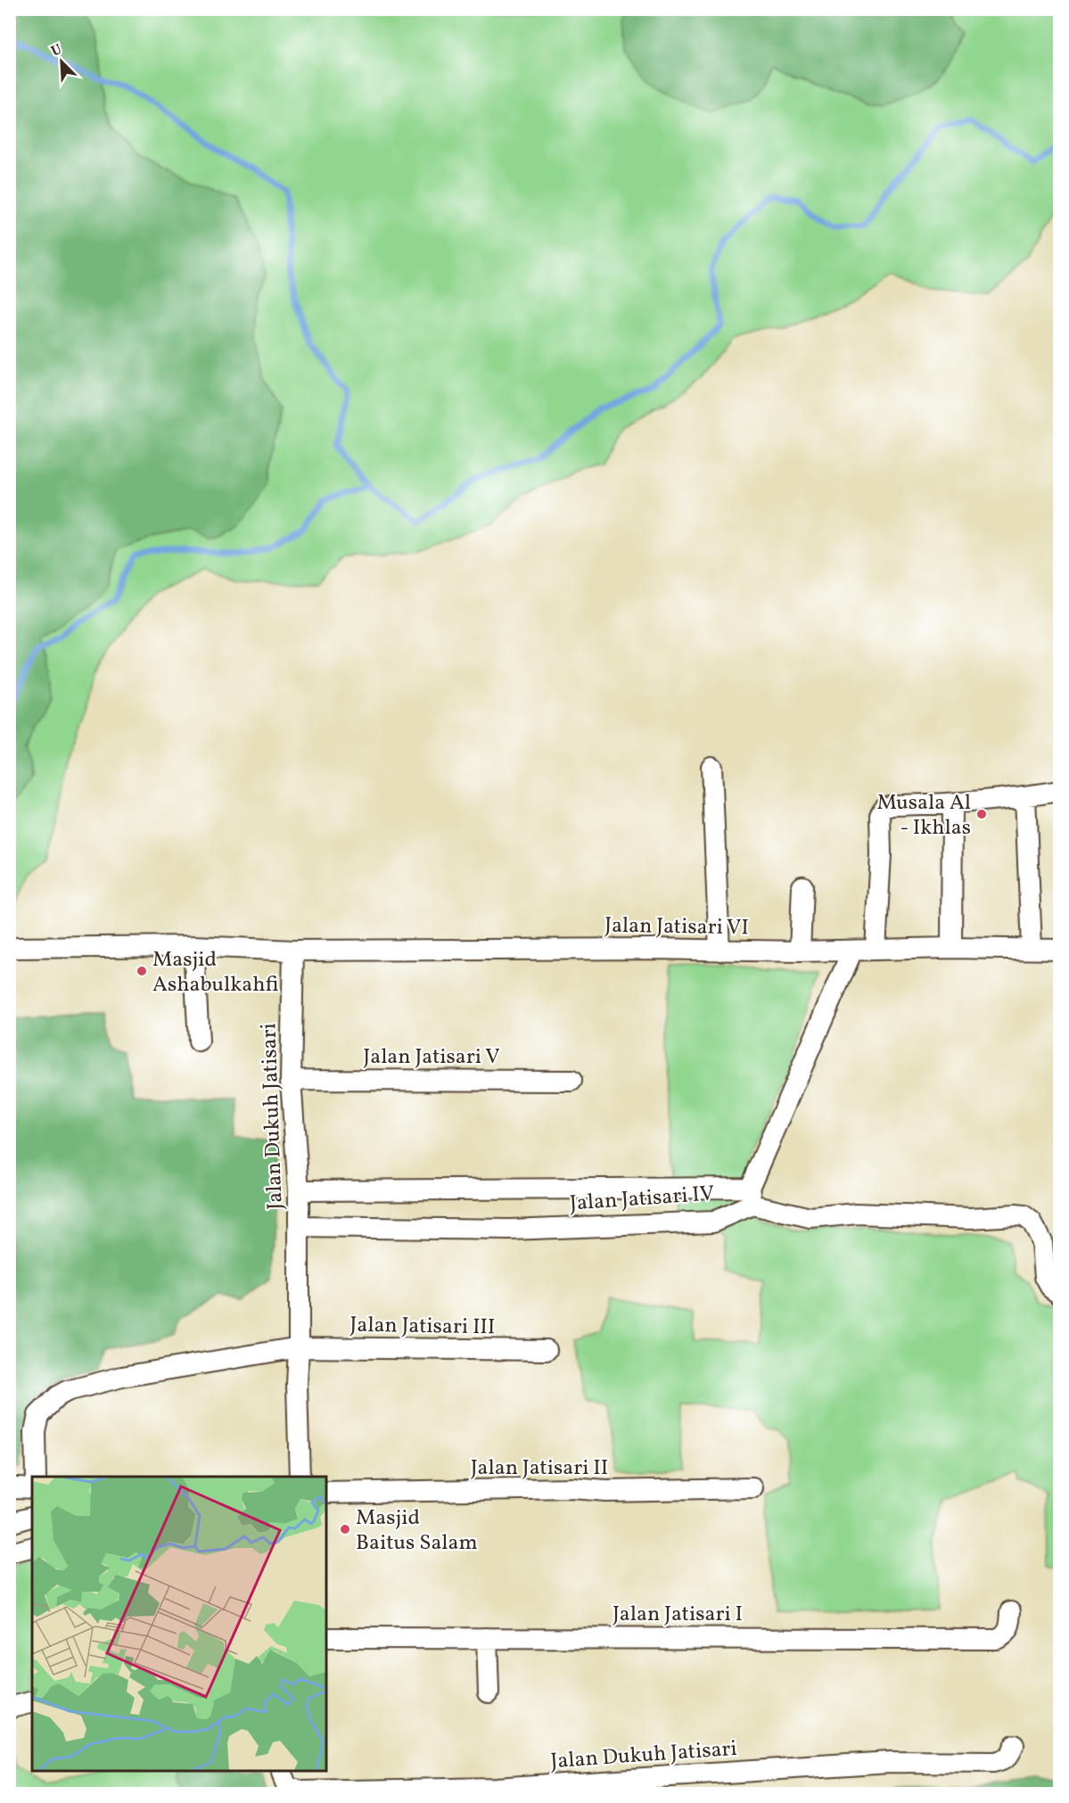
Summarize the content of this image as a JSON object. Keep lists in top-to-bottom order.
{
  "streets": {
    "street": [
      "Jalan Jatisari VI",
      "Jalan Jatisari V",
      "Jalan Dukuh Jatisari",
      "Jalan Jatisari IV",
      "Jalan Jatisari III",
      "Jalan Jatisari II",
      "Jalan Jatisari I"
    ]
  },
  "crossings": [
    ["Jalan Jatisari VI", "Jalan Dukuh Jatisari"],
    ["Jalan Jatisari V", "Jalan Dukuh Jatisari"],
    ["Jalan Dukuh Jatisari", "Jalan Jatisari IV"],
    ["Jalan Dukuh Jatisari", "Jalan Jatisari III"]
  ],
  "places": ["Musala Al - Ikhlas", "Masjid Ashabulkahfi", "Masjid Baitus Salam"],
  "north": "top left"
}
